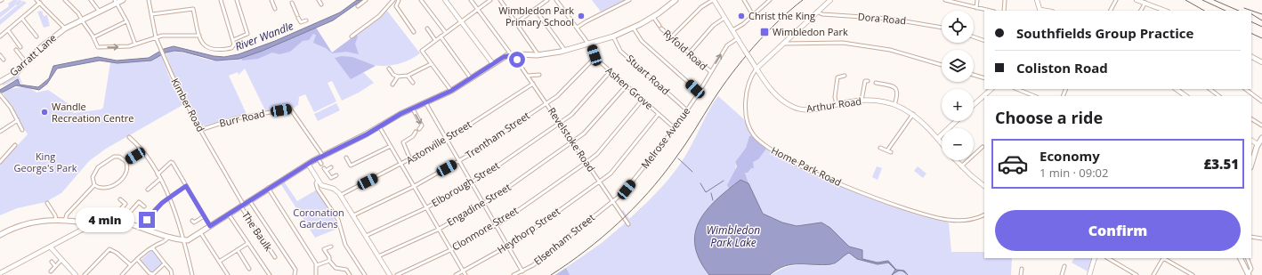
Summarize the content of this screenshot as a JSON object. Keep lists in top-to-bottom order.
{
  "streets": {
    "main road": ["Garratt Lane"],
    "street": [
      "Dora Road",
      "Ryfold Road",
      "Stuart Road",
      "Ashen Grove",
      "Kimber Road",
      "Arthur Road",
      "Burr Road",
      "Trentham Street",
      "Melrose Avenue",
      "Revelstoke Road",
      "Astonville Street",
      "Home Park Road",
      "Elborough Street",
      "Engadine Street",
      "Clonmore Street",
      "Heythorp Street",
      "The Baulk",
      "Elsenham Street"
    ]
  },
  "crossings": [
    ["Dora Road", "Home Park Road"],
    ["Ryfold Road", "Melrose Avenue"],
    ["Stuart Road", "Melrose Avenue"],
    ["Ashen Grove", "Trentham Street"],
    ["Ashen Grove", "Melrose Avenue"],
    ["Ashen Grove", "Elborough Street"],
    ["Ashen Grove", "Engadine Street"],
    ["Ashen Grove", "Clonmore Street"],
    ["Ashen Grove", "Heythorp Street"],
    ["Kimber Road", "Burr Road"],
    ["Kimber Road", "The Baulk"],
    ["Arthur Road", "Melrose Avenue"],
    ["Arthur Road", "Home Park Road"],
    ["Trentham Street", "Revelstoke Road"],
    ["Melrose Avenue", "Revelstoke Road"],
    ["Melrose Avenue", "Elsenham Street"],
    ["Revelstoke Road", "Astonville Street"],
    ["Revelstoke Road", "Elborough Street"],
    ["Revelstoke Road", "Engadine Street"],
    ["Revelstoke Road", "Clonmore Street"],
    ["Revelstoke Road", "Heythorp Street"],
    ["Revelstoke Road", "Elsenham Street"]
  ],
  "water": ["River Wandle", "Wimbledon Park Lake"],
  "parks": ["King George's Park", "Coronation Gardens"],
  "places": {
    "other": ["Wimbledon Park Primary School", "Christ the King", "Wandle Recreation Centre"],
    "transit": ["Wimbledon Park"]
  },
  "page": {
    "map_buttons": ["+", "−"],
    "banner": ["Southfields Group Practice", "Coliston Road"],
    "heading": "Choose a ride",
    "list": [
      {
        "name": "Economy",
        "note": "1 min · 09:02",
        "value": "£3.51"
      }
    ],
    "buttons": "Confirm",
    "bubble": "4 min"
  }
}
